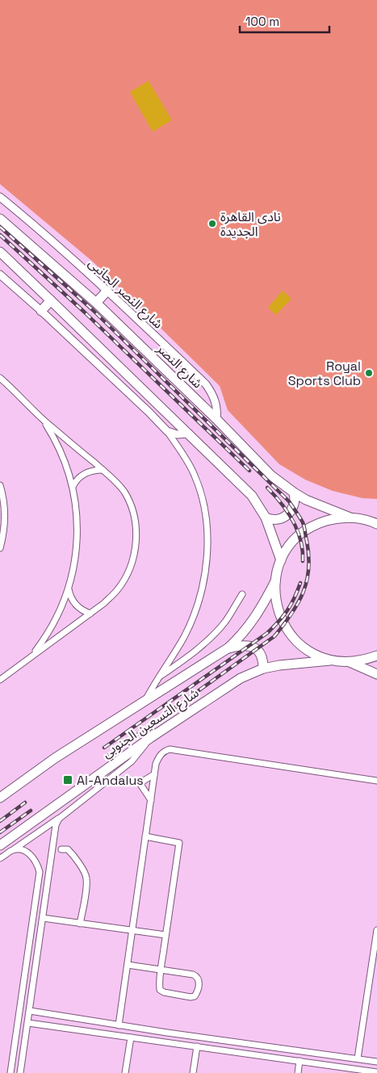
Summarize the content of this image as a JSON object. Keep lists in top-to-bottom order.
{
  "streets": {
    "main road": ["شارع النصر", "شارع التسعين الجنوبي"],
    "street": ["شارع النصر الجانبى"]
  },
  "crossings": [
    ["شارع النصر الجانبى", "شارع النصر"]
  ],
  "places": {
    "other": ["نادى القاهرة الجديدة", "Royal Sports Club"],
    "transit": ["Al-Andalus"]
  },
  "scale_bar": "100 m"
}
